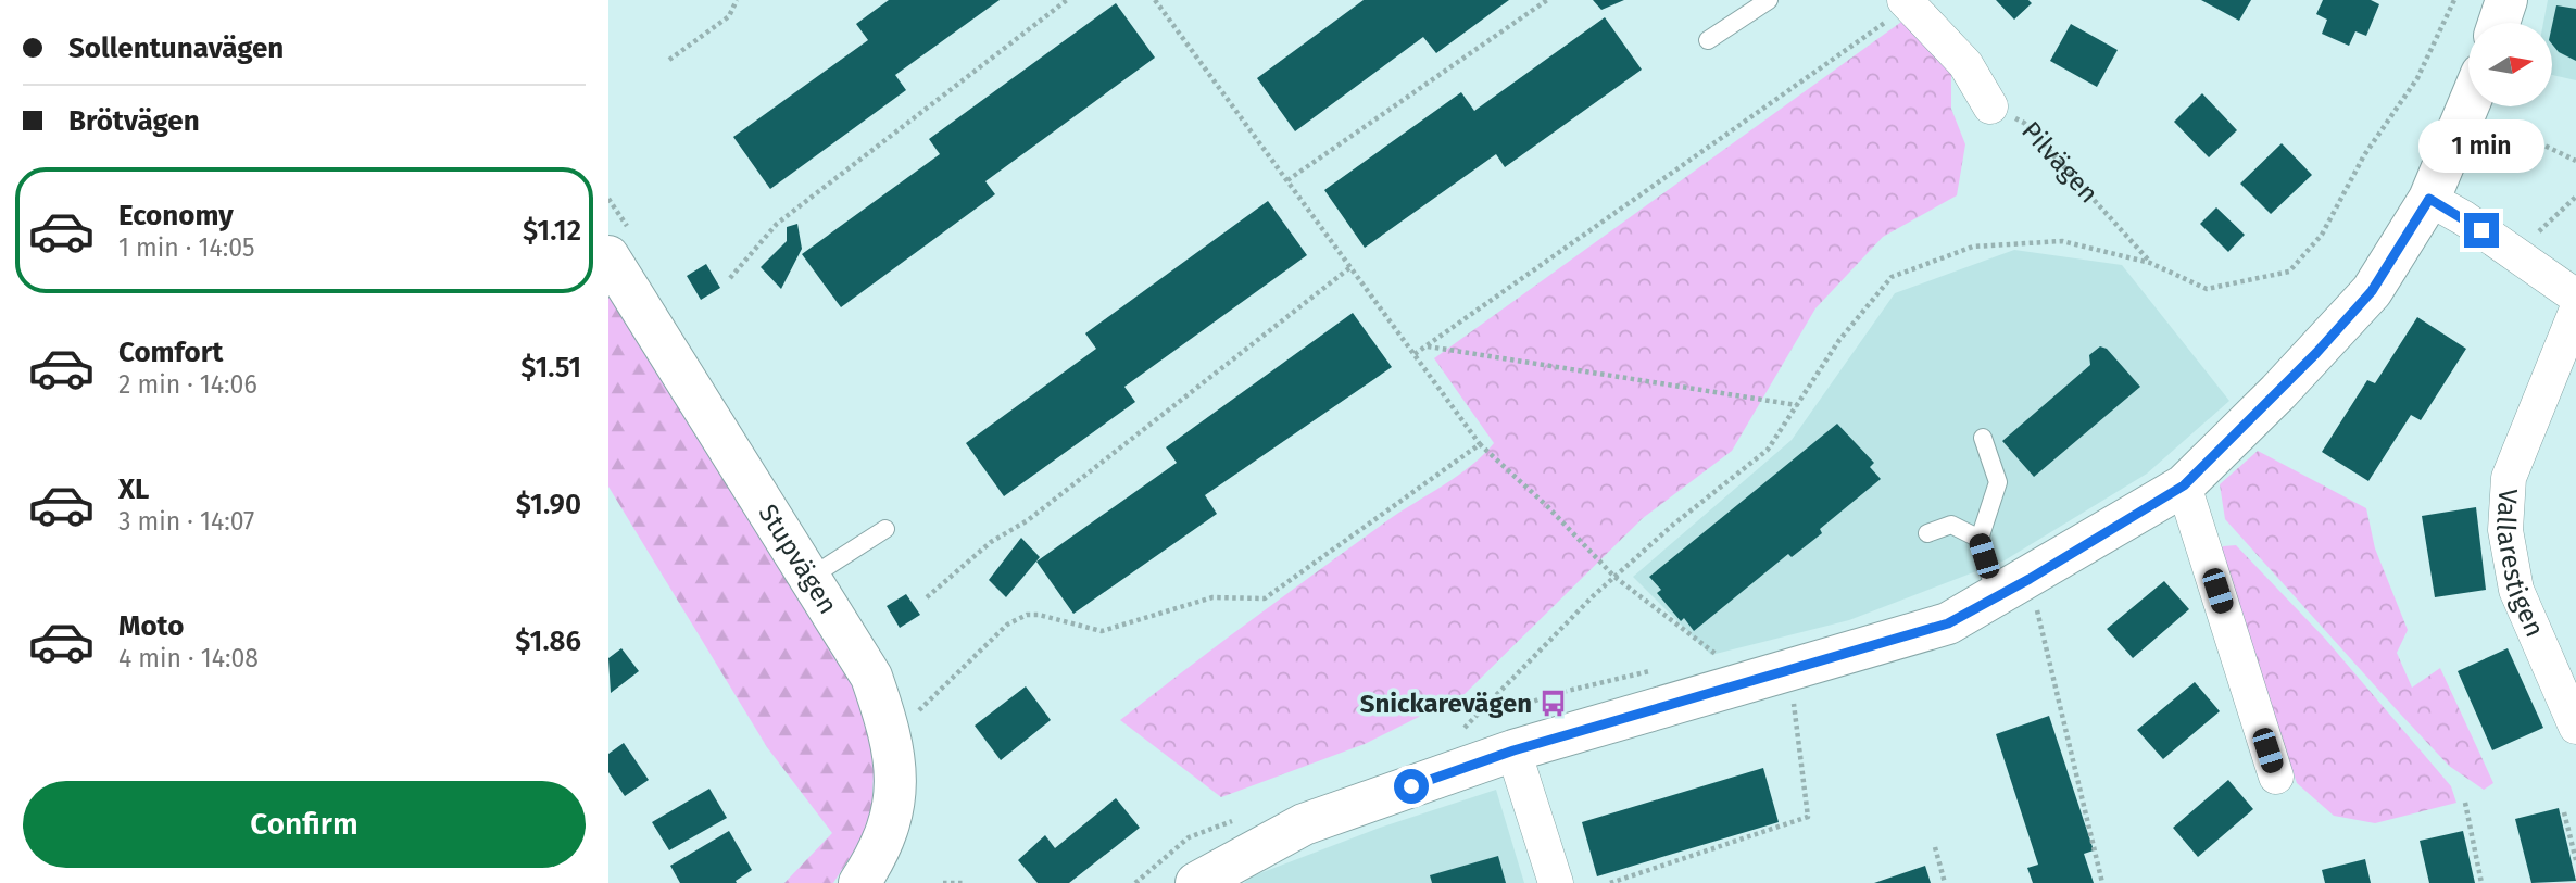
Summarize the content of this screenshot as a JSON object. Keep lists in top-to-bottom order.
{
  "streets": {
    "street": ["Pilvägen", "Stupvägen", "Vallarestigen"]
  },
  "places": {
    "bus stop": ["Snickarevägen"]
  },
  "north": "right",
  "page": {
    "banner": ["Sollentunavägen", "Brötvägen"],
    "bubble": "1 min",
    "list": [
      {
        "name": "Economy",
        "note": "1 min · 14:05",
        "value": "$1.12"
      },
      {
        "name": "Comfort",
        "note": "2 min · 14:06",
        "value": "$1.51"
      },
      {
        "name": "XL",
        "note": "3 min · 14:07",
        "value": "$1.90"
      },
      {
        "name": "Moto",
        "note": "4 min · 14:08",
        "value": "$1.86"
      }
    ],
    "buttons": "Confirm"
  }
}
